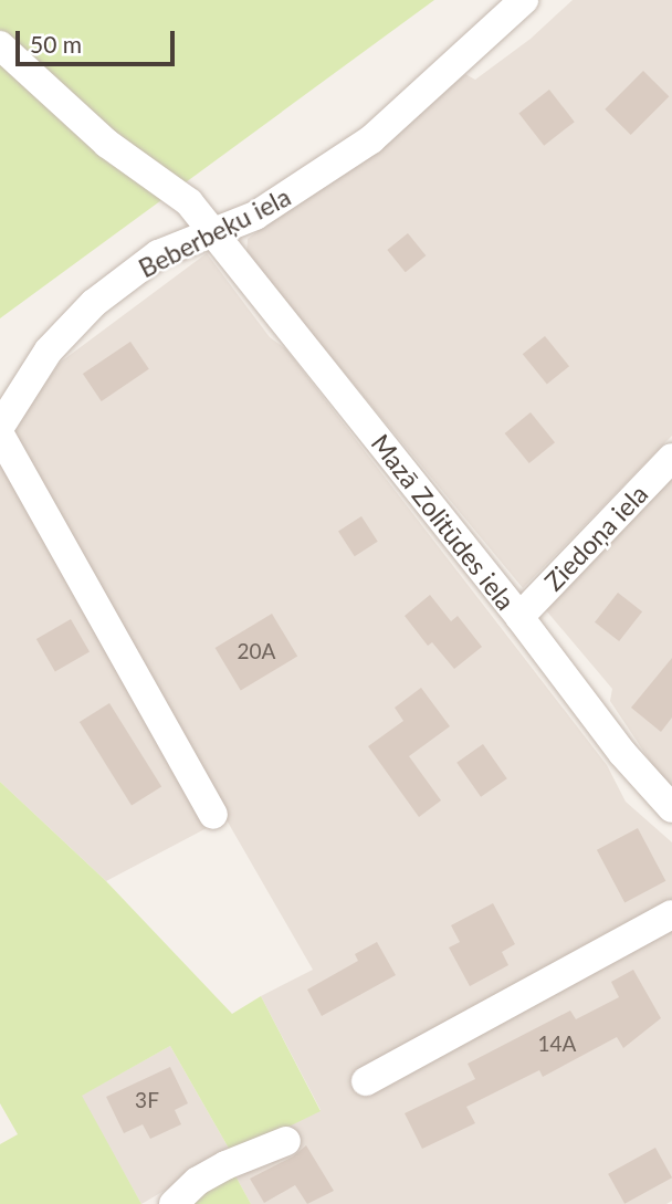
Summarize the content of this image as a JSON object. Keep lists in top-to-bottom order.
{
  "streets": {
    "street": ["Beberbeķu iela", "Mazā Zolitūdes iela", "Ziedoņa iela"]
  },
  "crossings": [
    ["Beberbeķu iela", "Mazā Zolitūdes iela"],
    ["Mazā Zolitūdes iela", "Ziedoņa iela"]
  ],
  "house_numbers": ["20A", "14A", "3F"],
  "scale_bar": "50 m"
}
